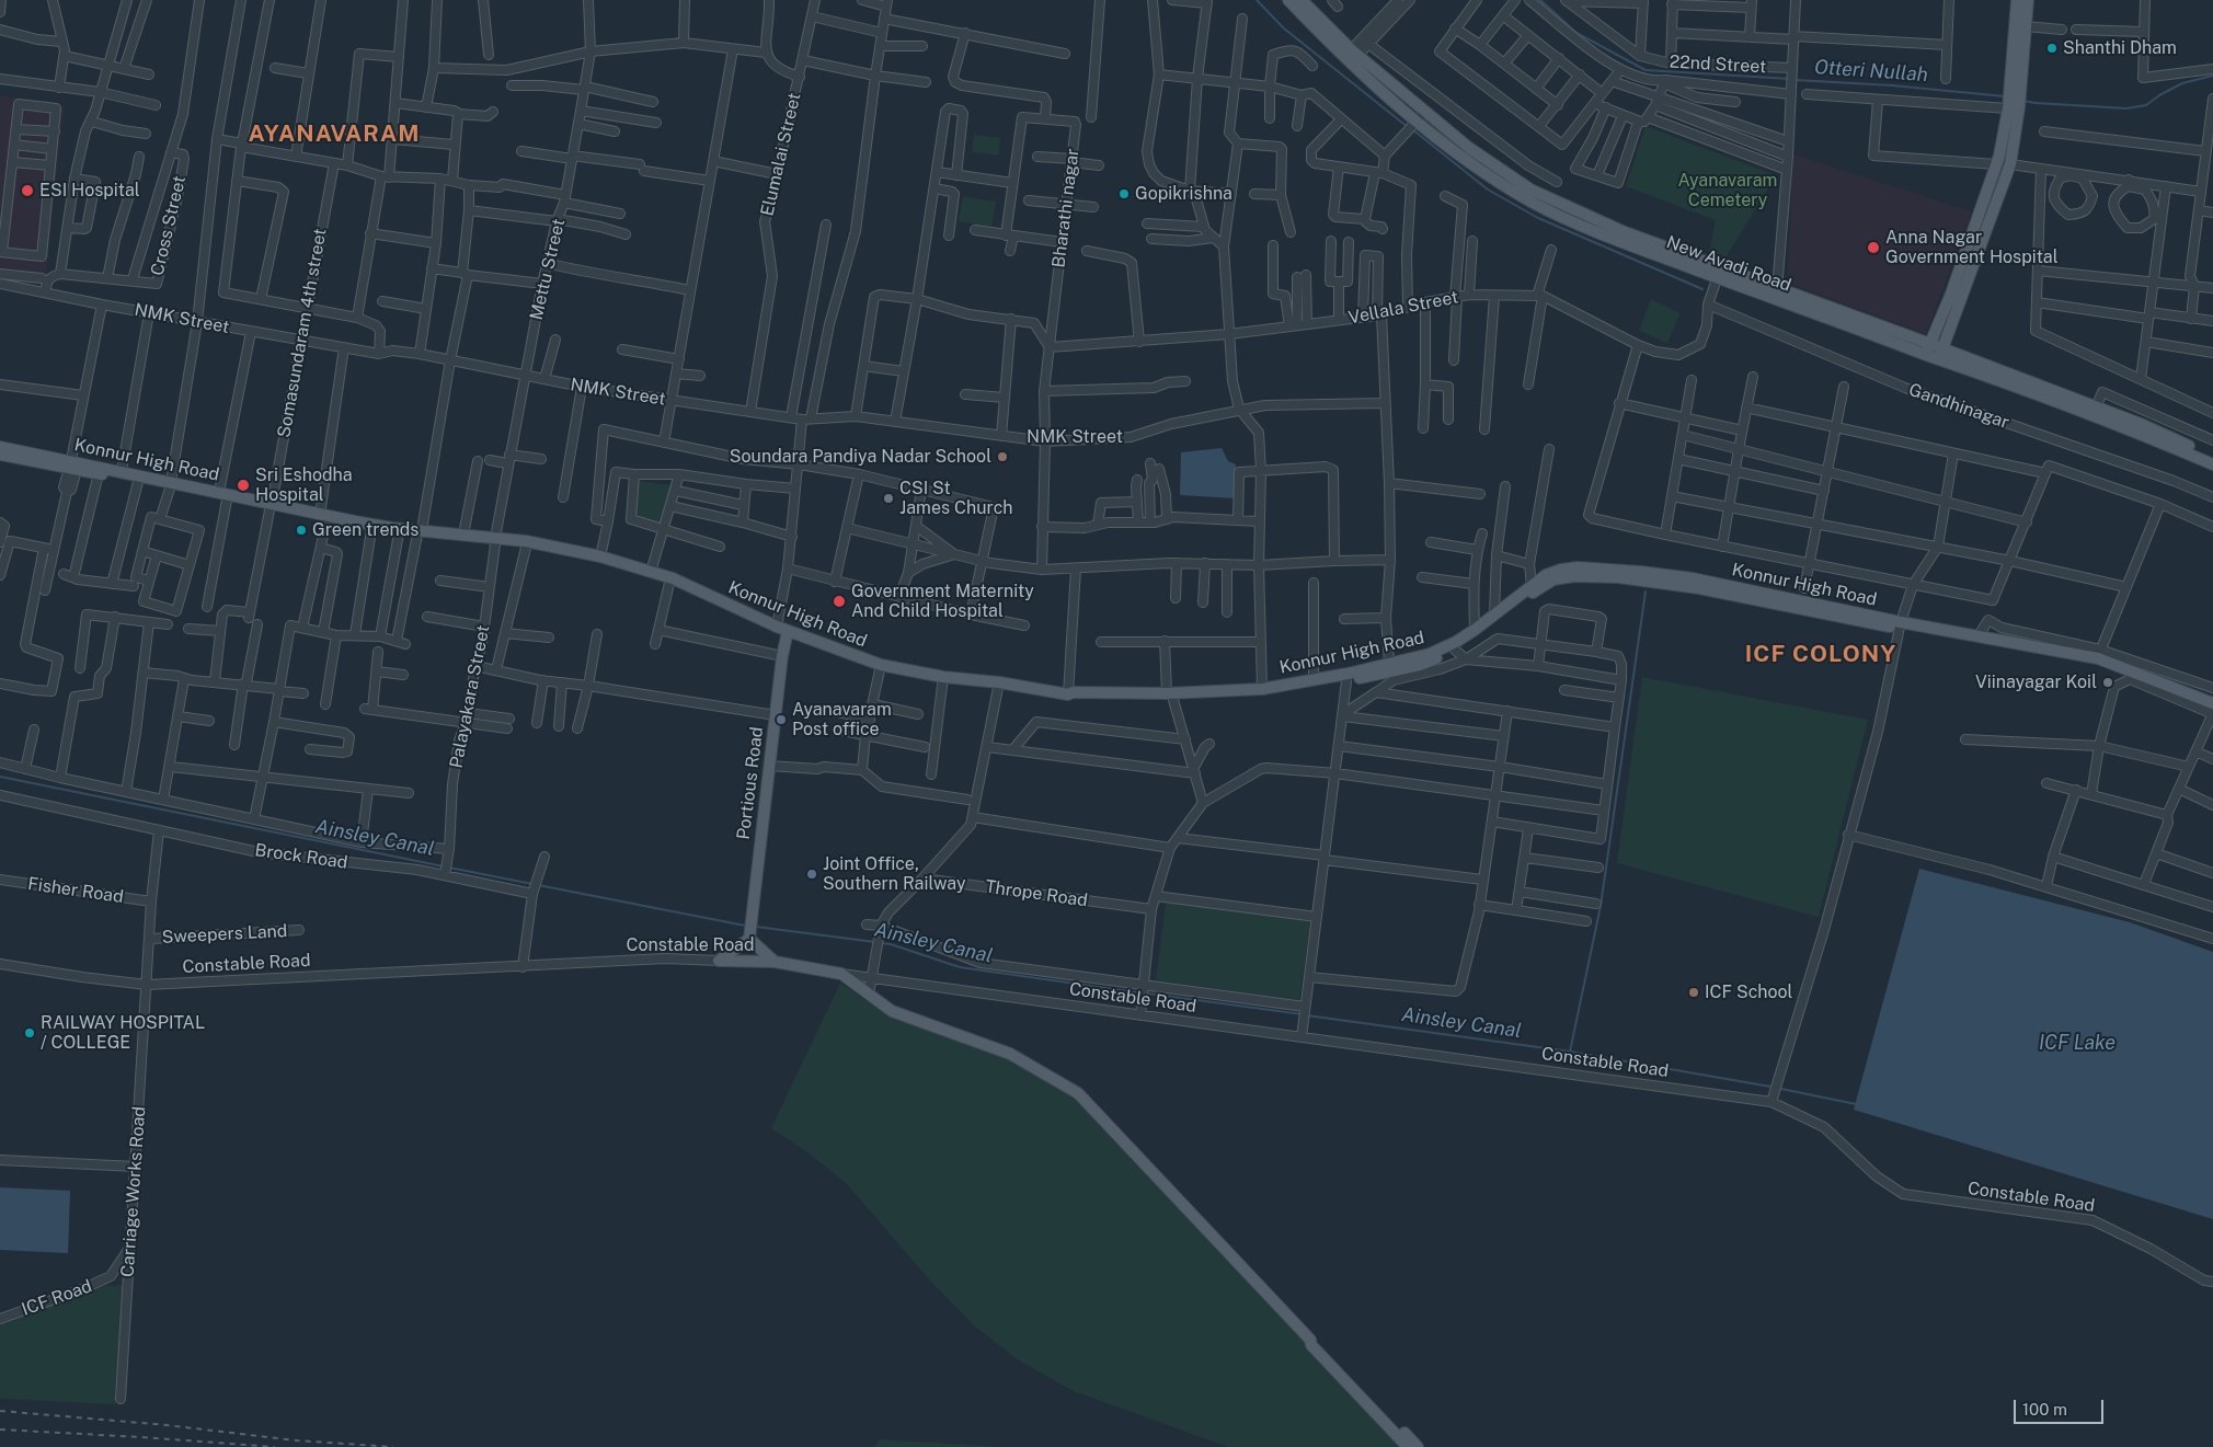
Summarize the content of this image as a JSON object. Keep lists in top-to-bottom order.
{
  "streets": {
    "main road": [
      "New Avadi Road",
      "Konnur High Road",
      "Portious Road",
      "Constable Road"
    ],
    "street": [
      "22nd Street",
      "Elumalai Street",
      "Bharathi nagar",
      "Cross Street",
      "Mettu Street",
      "Vellala Street",
      "NMK Street",
      "Somasundaram 4th street",
      "Gandhinagar",
      "Palayakara Street",
      "Brock Road",
      "Fisher Road",
      "Thrope Road",
      "Sweepers Land",
      "Carriage Works Road",
      "ICF Road"
    ]
  },
  "crossings": [
    ["Elumalai Street", "NMK Street"],
    ["Bharathi nagar", "Vellala Street"],
    ["Bharathi nagar", "NMK Street"],
    ["Mettu Street", "NMK Street"],
    ["Mettu Street", "Konnur High Road"],
    ["Mettu Street", "Palayakara Street"],
    ["Vellala Street", "Gandhinagar"],
    ["NMK Street", "Somasundaram 4th street"],
    ["Somasundaram 4th street", "Konnur High Road"],
    ["Konnur High Road", "Palayakara Street"],
    ["Konnur High Road", "Portious Road"],
    ["Palayakara Street", "Brock Road"],
    ["Brock Road", "Carriage Works Road"],
    ["Fisher Road", "Carriage Works Road"],
    ["Sweepers Land", "Carriage Works Road"],
    ["Constable Road", "Carriage Works Road"],
    ["Carriage Works Road", "ICF Road"]
  ],
  "districts": ["AYANAVARAM", "ICF COLONY"],
  "water": ["Otteri Nullah", "Ainsley Canal", "ICF Lake"],
  "parks": ["Ayanavaram Cemetery"],
  "places": [
    "Shanthi Dham",
    "ESI Hospital",
    "Gopikrishna",
    "Anna Nagar Government Hospital",
    "Soundara Pandiya Nadar School",
    "Sri Eshodha Hospital",
    "CSI St James Church",
    "Green trends",
    "Government Maternity And Child Hospital",
    "Viinayagar Koil",
    "Ayanavaram Post office",
    "Joint Office, Southern Railway",
    "ICF School",
    "RAILWAY HOSPITAL / COLLEGE"
  ],
  "scale_bar": "100 m"
}
